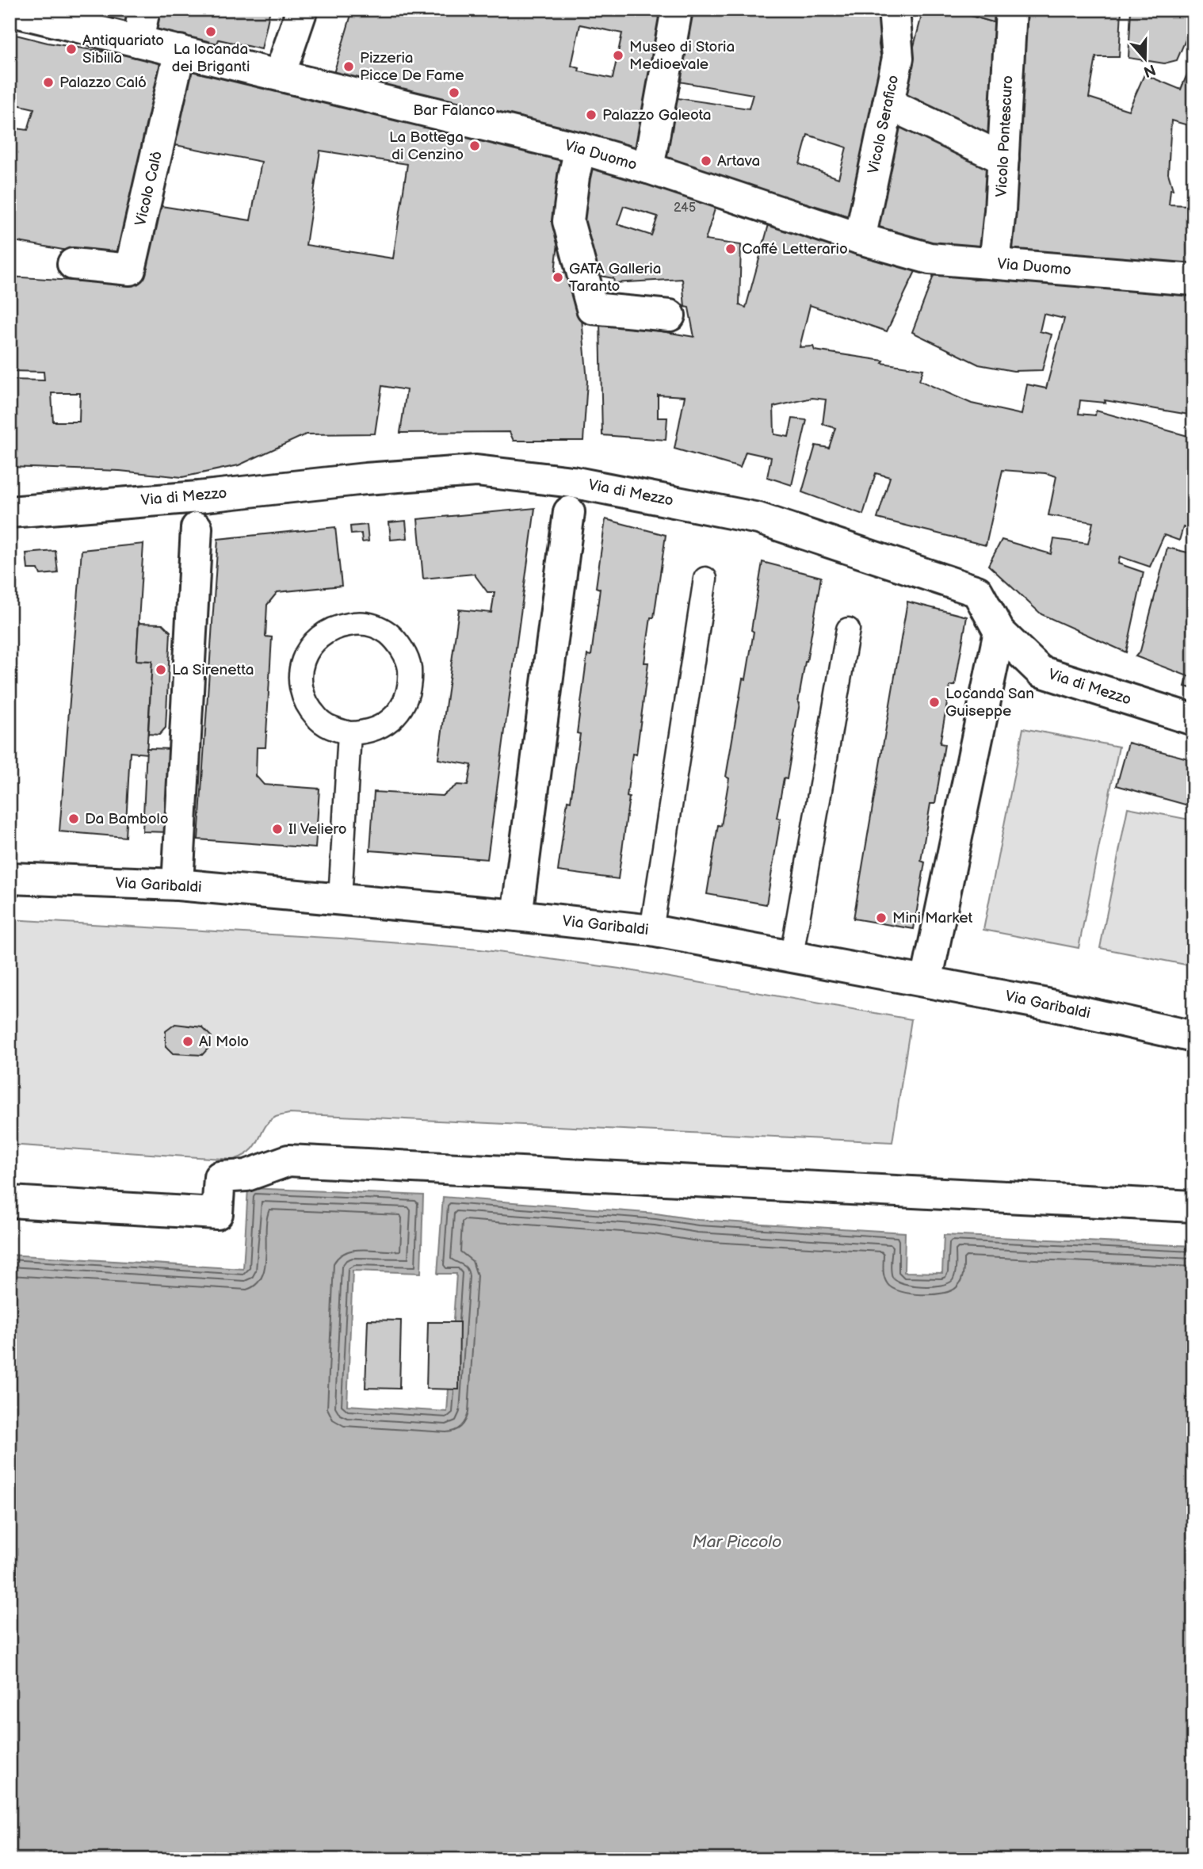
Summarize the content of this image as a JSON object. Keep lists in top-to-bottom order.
{
  "streets": {
    "street": [
      "Vicolo Serafico",
      "Vicolo Pontescuro",
      "Via Duomo",
      "Vicolo Calò",
      "Via di Mezzo",
      "Via Garibaldi"
    ]
  },
  "crossings": [
    ["Vicolo Serafico", "Via Duomo"],
    ["Vicolo Pontescuro", "Via Duomo"],
    ["Via Duomo", "Vicolo Calò"]
  ],
  "water": ["Mar Piccolo"],
  "places": [
    "La locanda dei Briganti",
    "Antiquariato Sibilla",
    "Museo di Storia Medioevale",
    "Pizzeria Picce De Fame",
    "Palazzo Caló",
    "Bar Falanco",
    "Palazzo Galeota",
    "La Bottega di Cenzino",
    "Artava",
    "Caffé Letterario",
    "GATA Galleria Taranto",
    "La Sirenetta",
    "Locanda San Guiseppe",
    "Da Bambolo",
    "Il Veliero",
    "Mini Market",
    "Al Molo"
  ],
  "house_numbers": ["245"],
  "north": "bottom"
}
